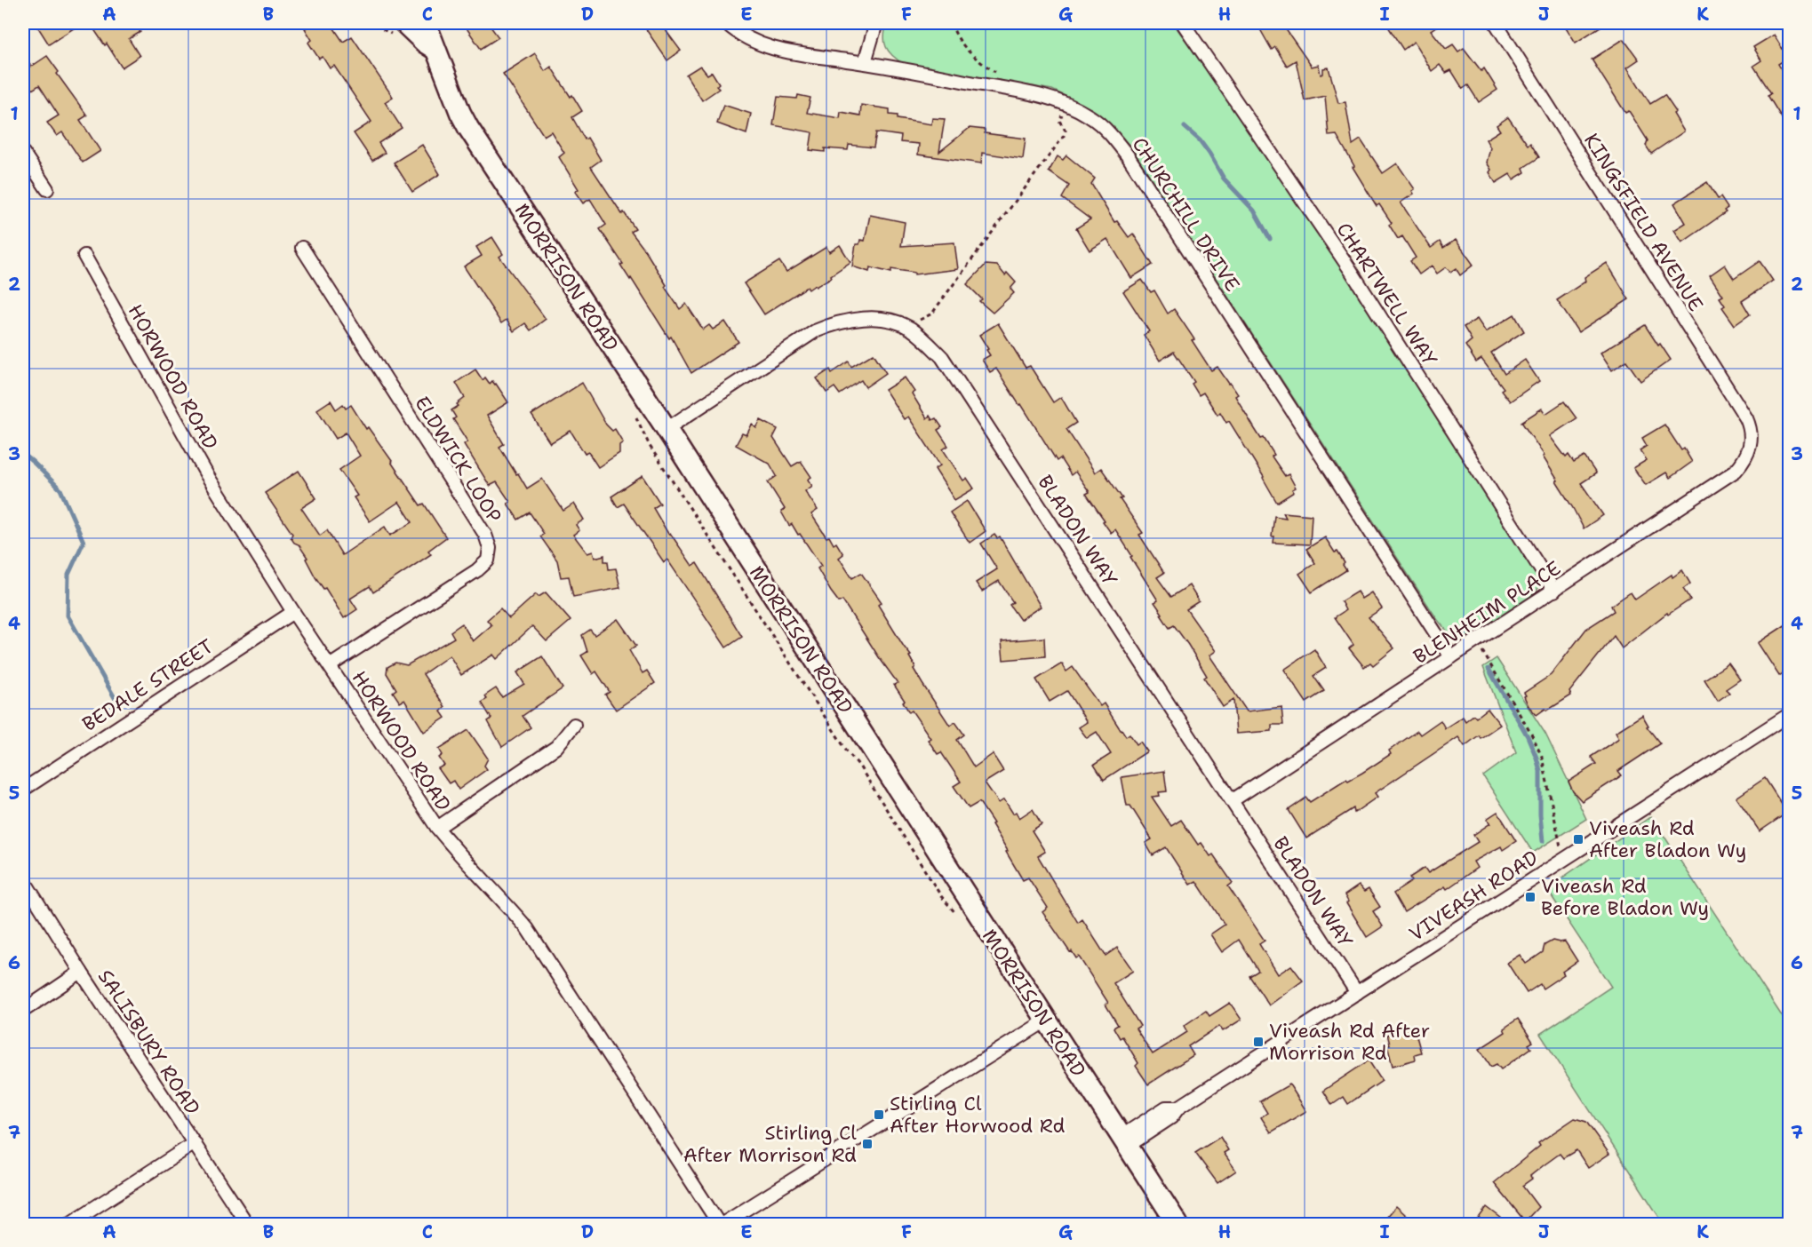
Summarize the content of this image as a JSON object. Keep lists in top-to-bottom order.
{
  "streets": {
    "main road": ["MORRISON ROAD"],
    "street": [
      "CHURCHILL DRIVE",
      "KINGSFIELD AVENUE",
      "CHARTWELL WAY",
      "HORWOOD ROAD",
      "ELDWICK LOOP",
      "BLADON WAY",
      "BLENHEIM PLACE",
      "BEDALE STREET",
      "VIVEASH ROAD",
      "SALISBURY ROAD"
    ]
  },
  "crossings": [
    ["CHURCHILL DRIVE", "BLENHEIM PLACE"],
    ["KINGSFIELD AVENUE", "BLENHEIM PLACE"],
    ["MORRISON ROAD", "BLADON WAY"],
    ["MORRISON ROAD", "VIVEASH ROAD"],
    ["CHARTWELL WAY", "BLENHEIM PLACE"],
    ["HORWOOD ROAD", "ELDWICK LOOP"],
    ["HORWOOD ROAD", "BEDALE STREET"],
    ["BLADON WAY", "BLENHEIM PLACE"],
    ["BLADON WAY", "VIVEASH ROAD"]
  ],
  "places": {
    "transit": [
      "Viveash Rd After Bladon Wy",
      "Viveash Rd Before Bladon Wy",
      "Viveash Rd After Morrison Rd",
      "Stirling Cl After Horwood Rd",
      "Stirling Cl After Morrison Rd"
    ]
  },
  "grid": {
    "columns": [
      "A",
      "B",
      "C",
      "D",
      "E",
      "F",
      "G",
      "H",
      "I",
      "J",
      "K"
    ],
    "rows": [
      "1",
      "2",
      "3",
      "4",
      "5",
      "6",
      "7"
    ]
  }
}
